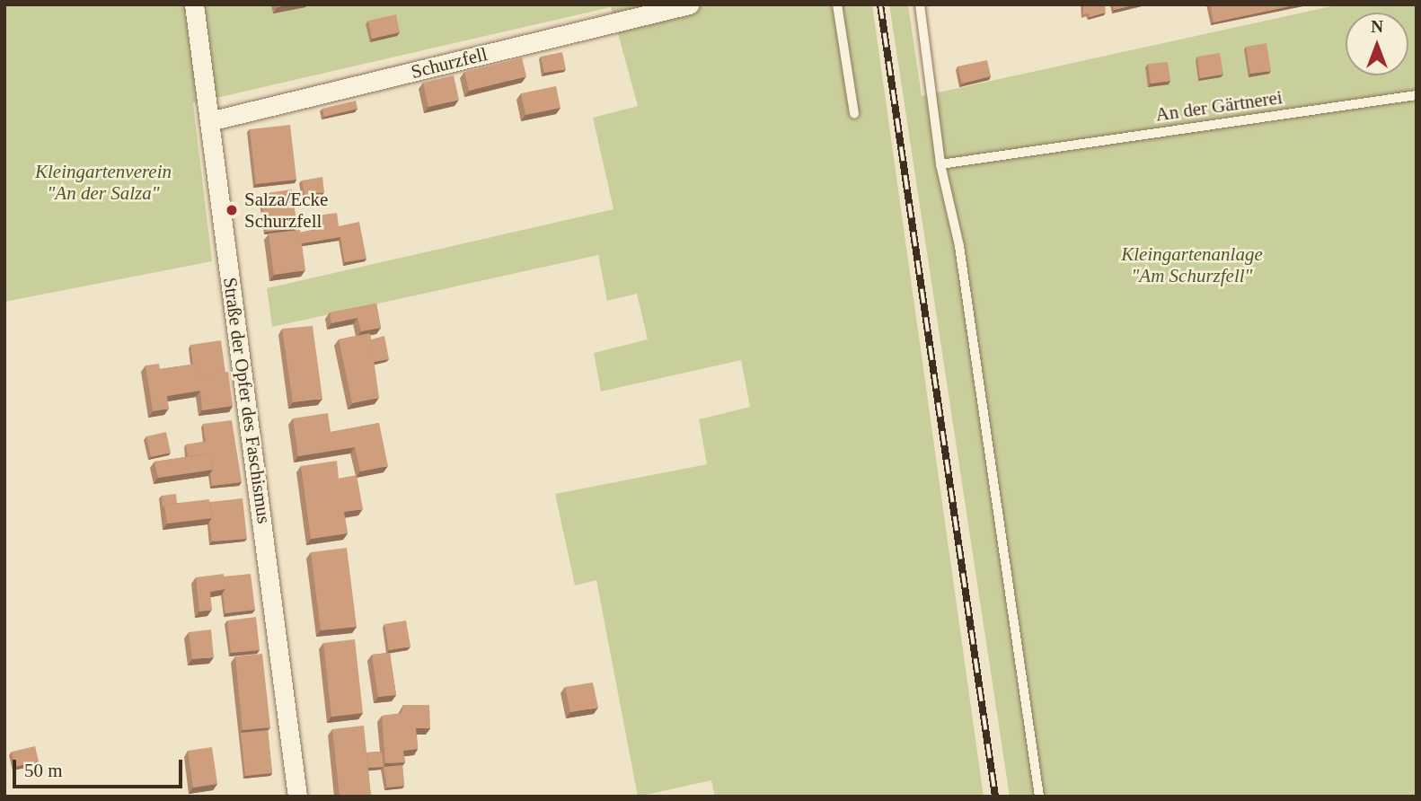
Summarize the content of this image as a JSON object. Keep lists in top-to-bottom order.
{
  "streets": {
    "street": ["Schurzfell", "Straße der Opfer des Faschismus"],
    "lane": ["An der Gärtnerei"]
  },
  "crossings": [
    ["Schurzfell", "Straße der Opfer des Faschismus"]
  ],
  "parks": ["Kleingartenverein \"An der Salza\"", "Kleingartenanlage \"Am Schurzfell\""],
  "places": ["Salza/Ecke Schurzfell"],
  "scale_bar": "50 m",
  "north": "top"
}
